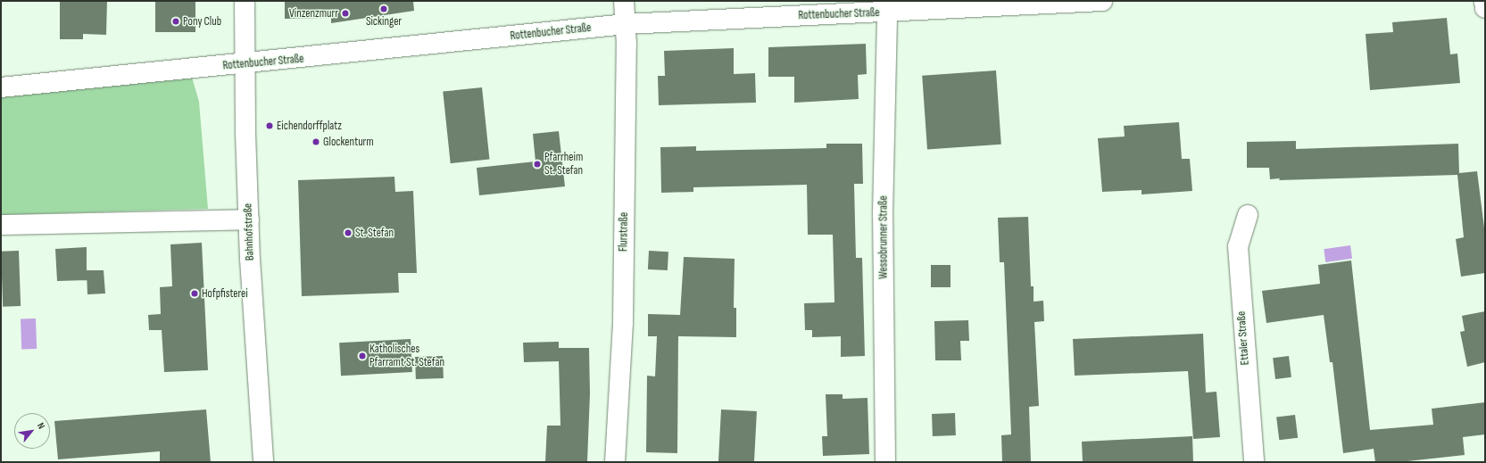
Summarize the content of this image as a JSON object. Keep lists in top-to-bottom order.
{
  "streets": {
    "street": [
      "Rottenbucher Straße",
      "Bahnhofstraße",
      "Flurstraße",
      "Wessobrunner Straße",
      "Ettaler Straße"
    ]
  },
  "crossings": [
    ["Rottenbucher Straße", "Bahnhofstraße"],
    ["Rottenbucher Straße", "Flurstraße"],
    ["Rottenbucher Straße", "Wessobrunner Straße"]
  ],
  "places": [
    "Sickinger",
    "Vinzenzmurr",
    "Pony Club",
    "Eichendorffplatz",
    "Glockenturm",
    "Pfarrheim St. Stefan",
    "St. Stefan",
    "Hofpfisterei",
    "Katholisches Pfarramt St. Stefan"
  ],
  "north": "top right"
}
